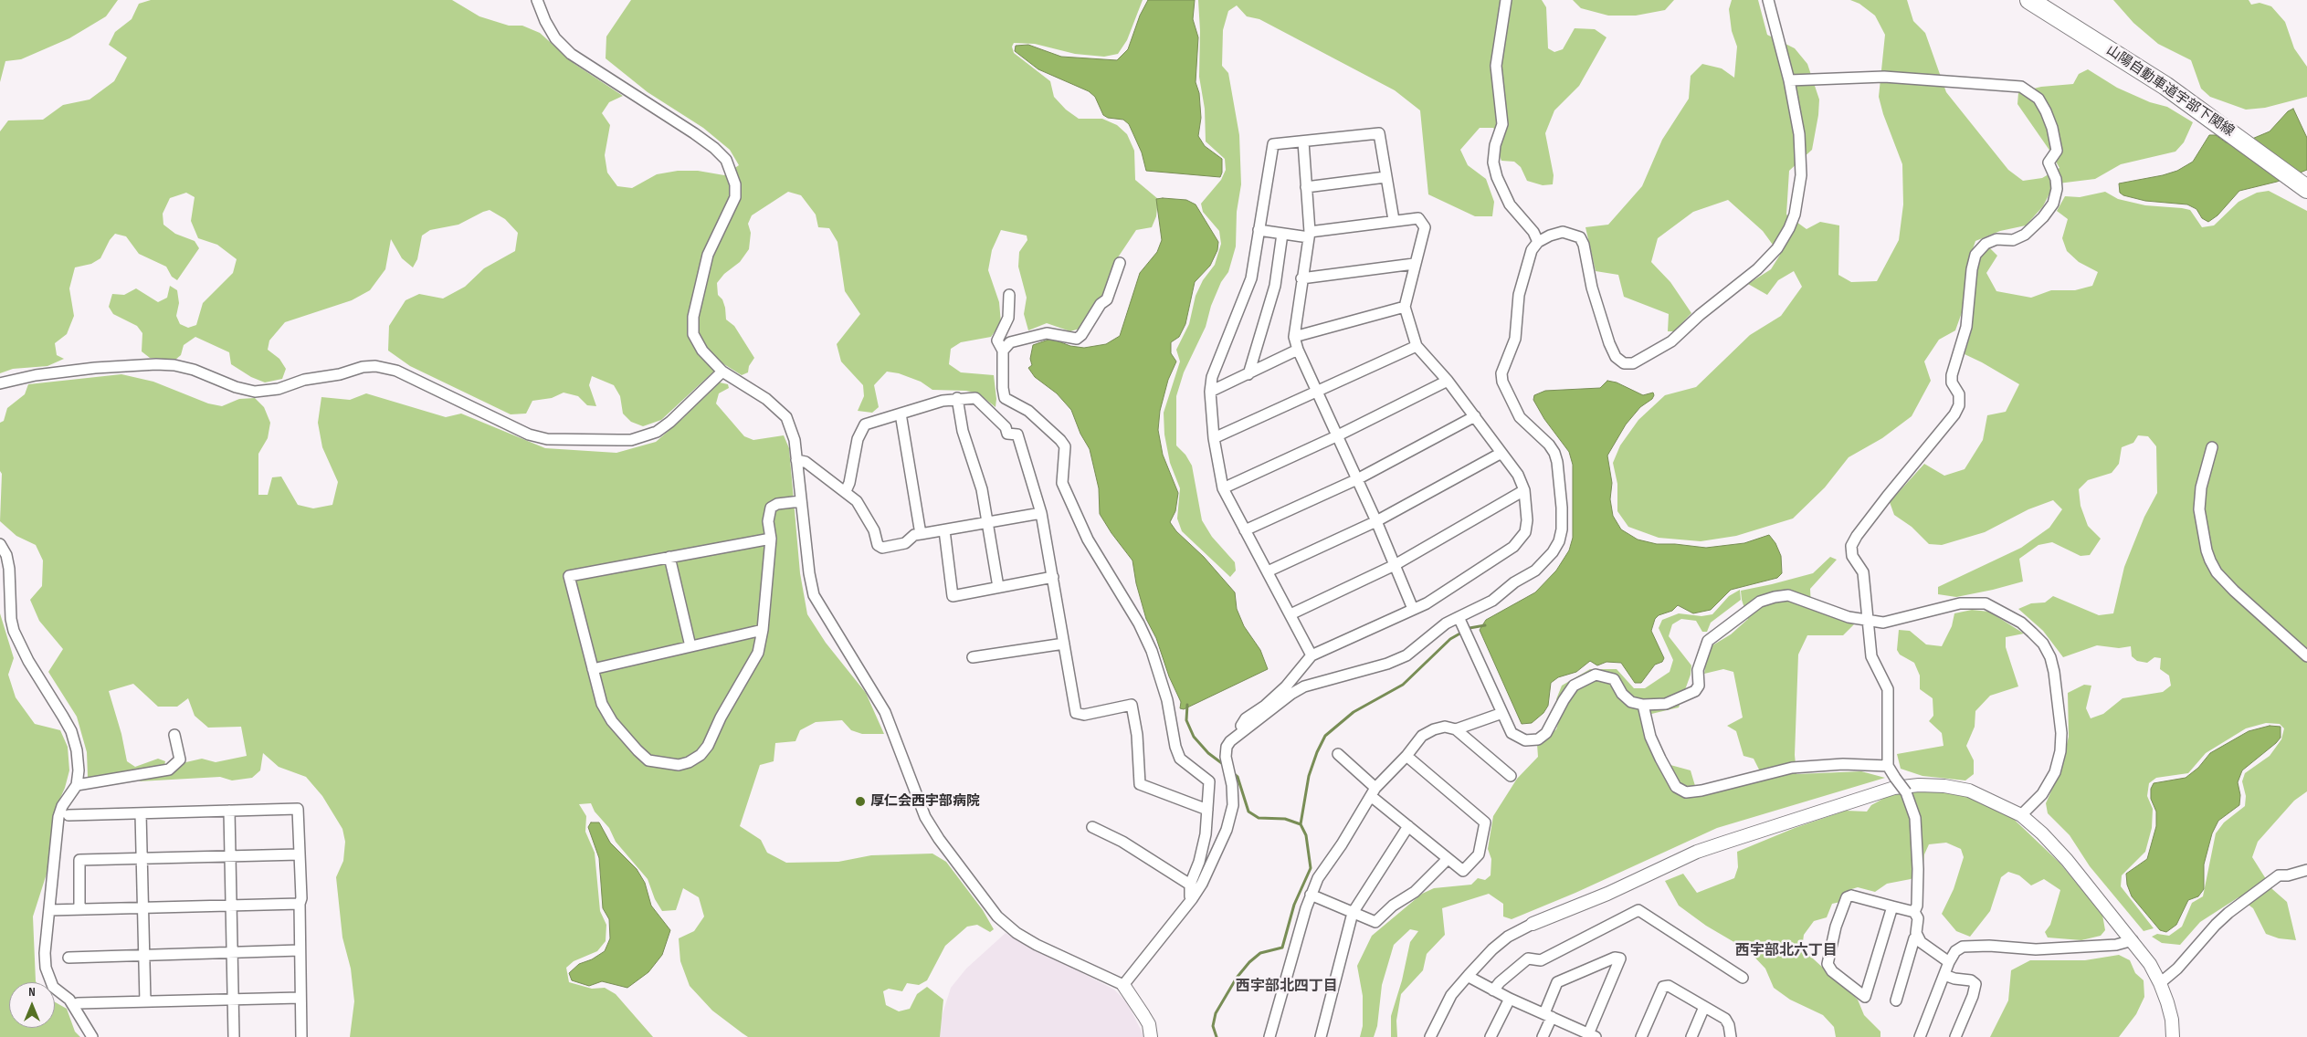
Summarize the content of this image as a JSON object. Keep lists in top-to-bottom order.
{
  "streets": {
    "highway": ["山陽自動車道宇部下関線"]
  },
  "districts": ["西宇部北六丁目", "西宇部北四丁目"],
  "places": ["厚仁会西宇部病院"],
  "north": "top"
}
